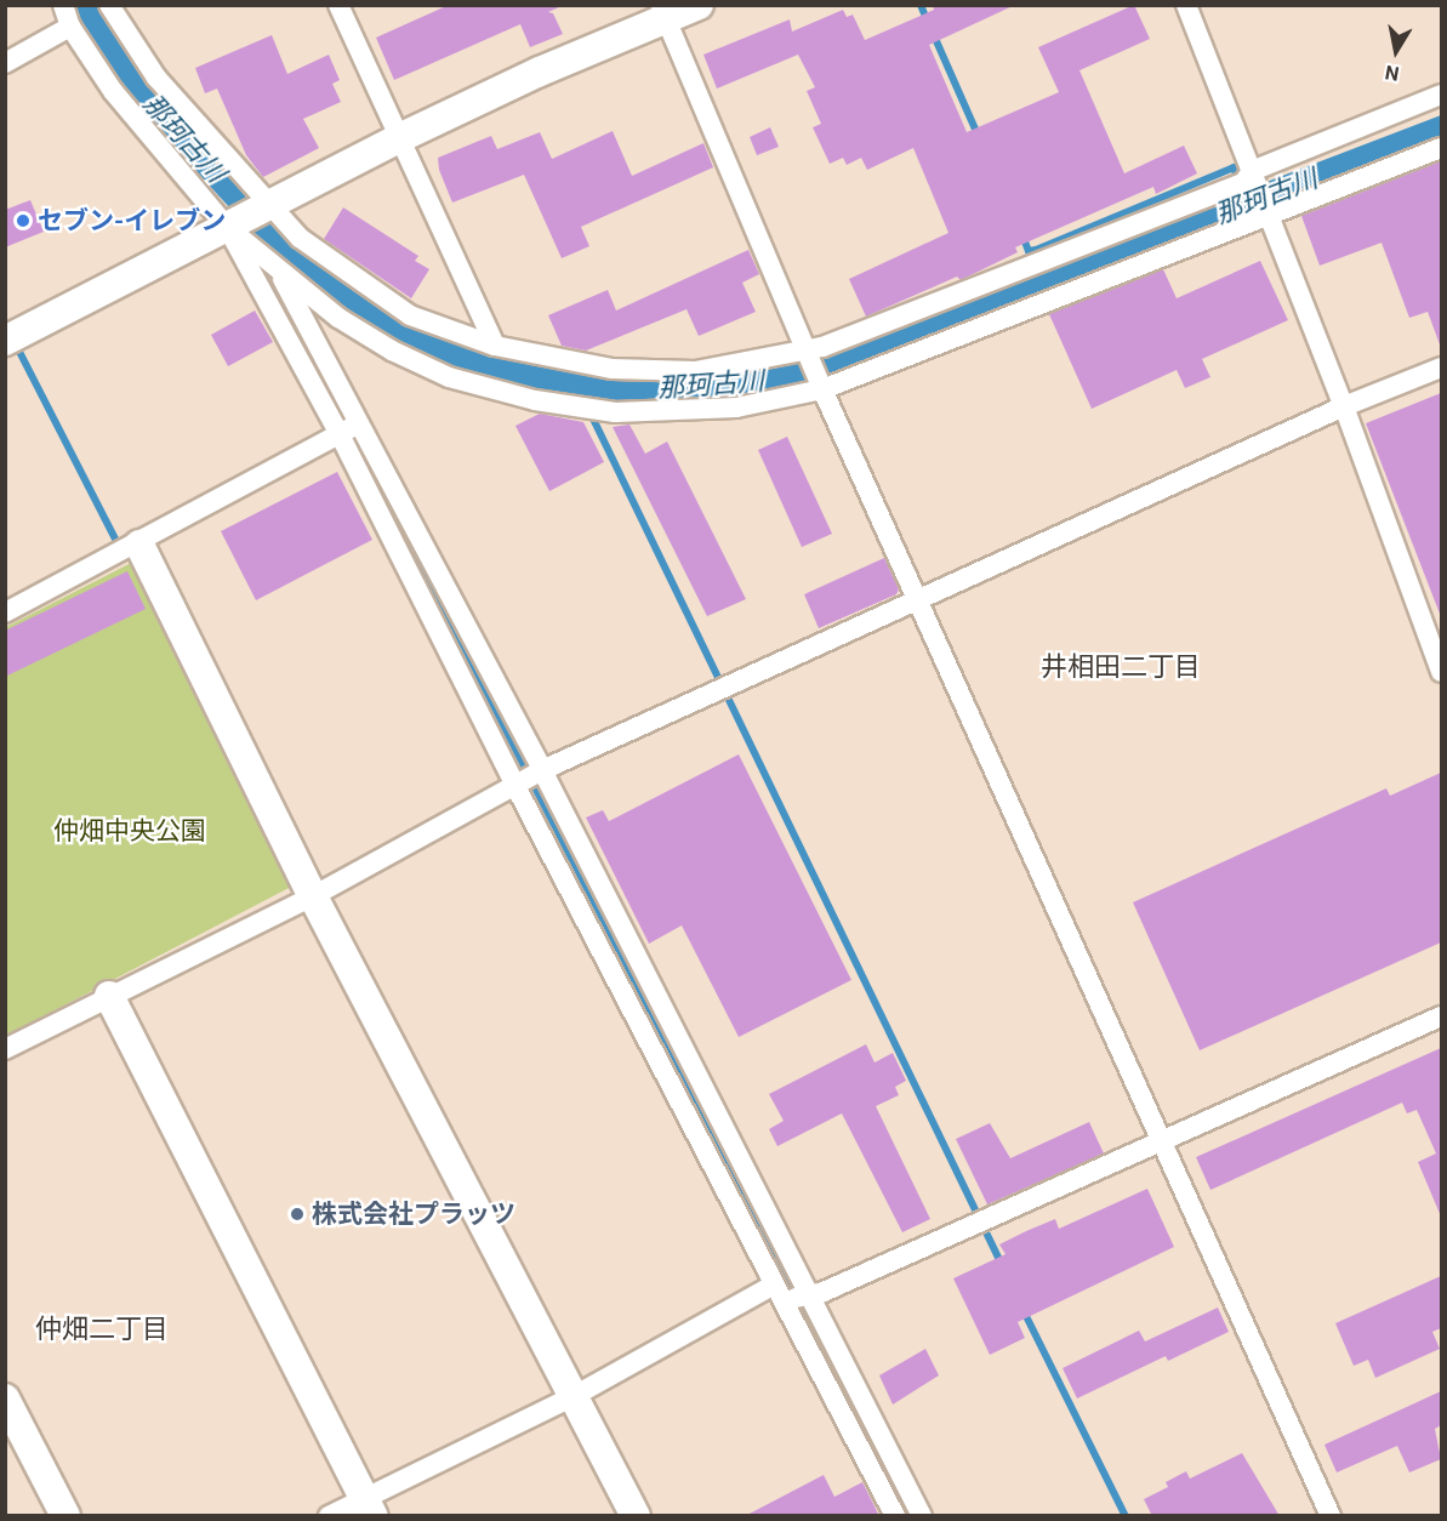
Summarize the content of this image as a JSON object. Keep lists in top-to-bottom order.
{
  "districts": ["井相田二丁目", "仲畑二丁目"],
  "water": ["那珂古川"],
  "parks": ["仲畑中央公園"],
  "places": ["セブン-イレブン", "株式会社プラッツ"],
  "north": "bottom"
}
